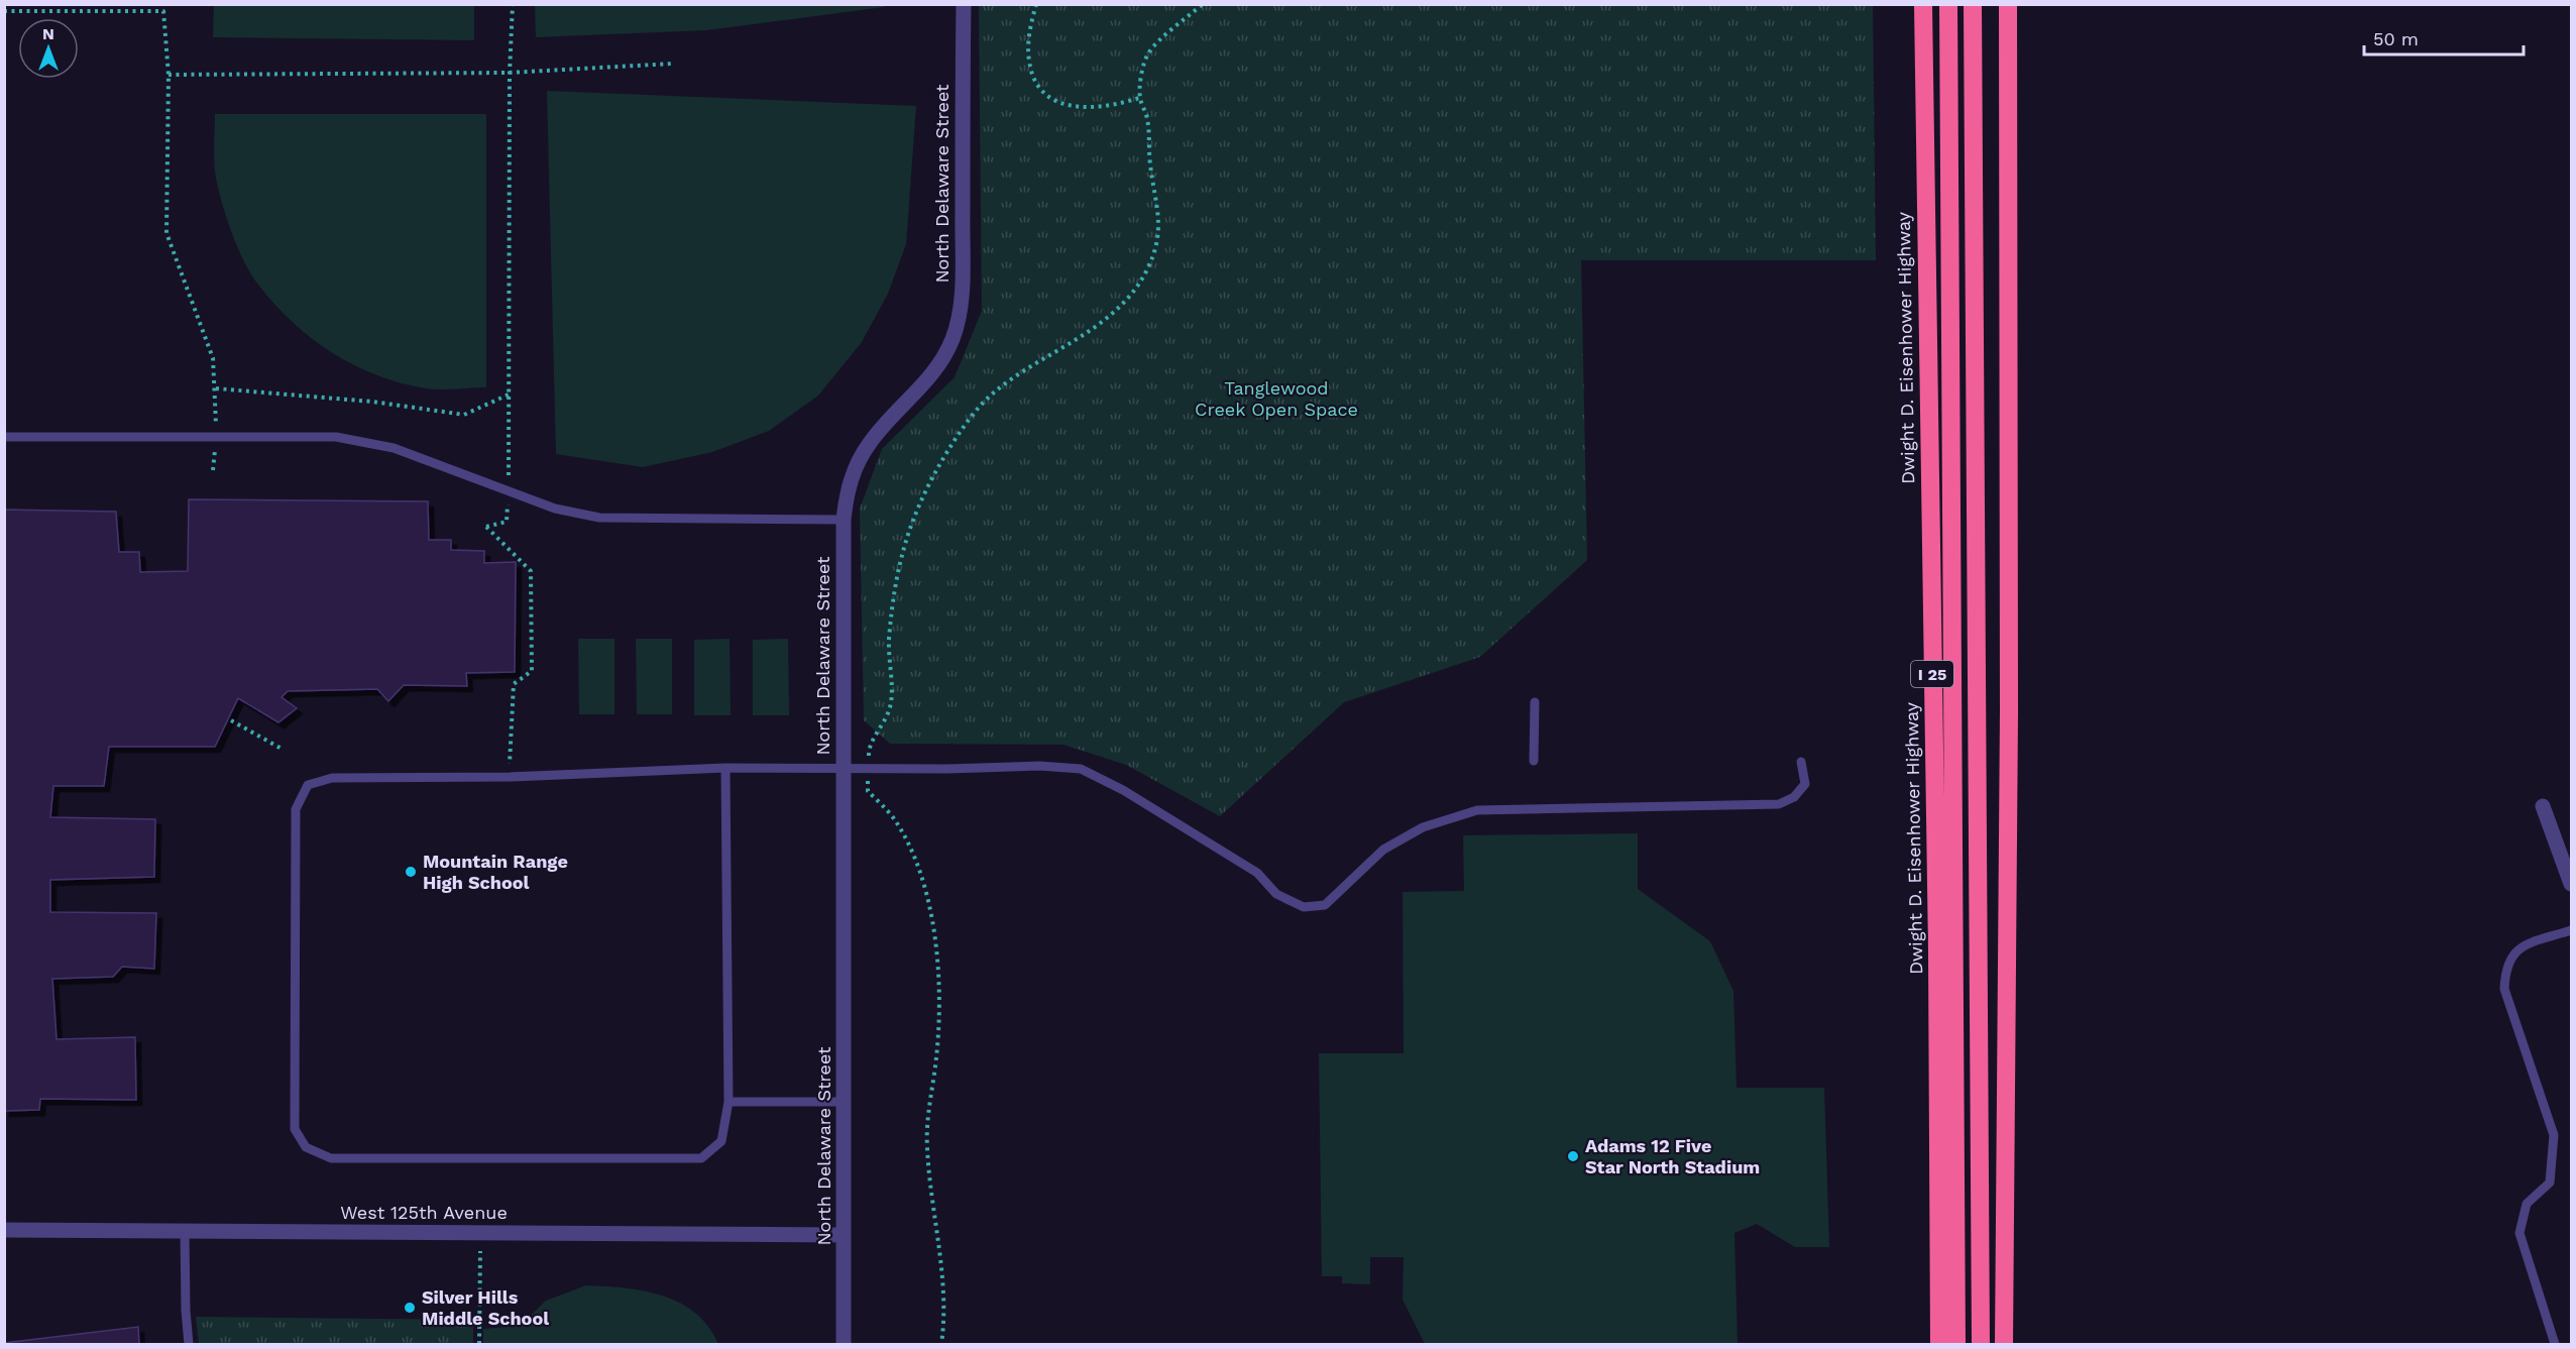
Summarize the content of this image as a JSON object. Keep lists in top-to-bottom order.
{
  "streets": {
    "highway": ["Dwight D. Eisenhower Highway", "I 25"],
    "street": ["North Delaware Street", "West 125th Avenue"]
  },
  "crossings": [
    ["North Delaware Street", "West 125th Avenue"]
  ],
  "parks": ["Tanglewood Creek Open Space"],
  "places": ["Mountain Range High School", "Adams 12 Five Star North Stadium", "Silver Hills Middle School"],
  "scale_bar": "50 m",
  "north": "top"
}
